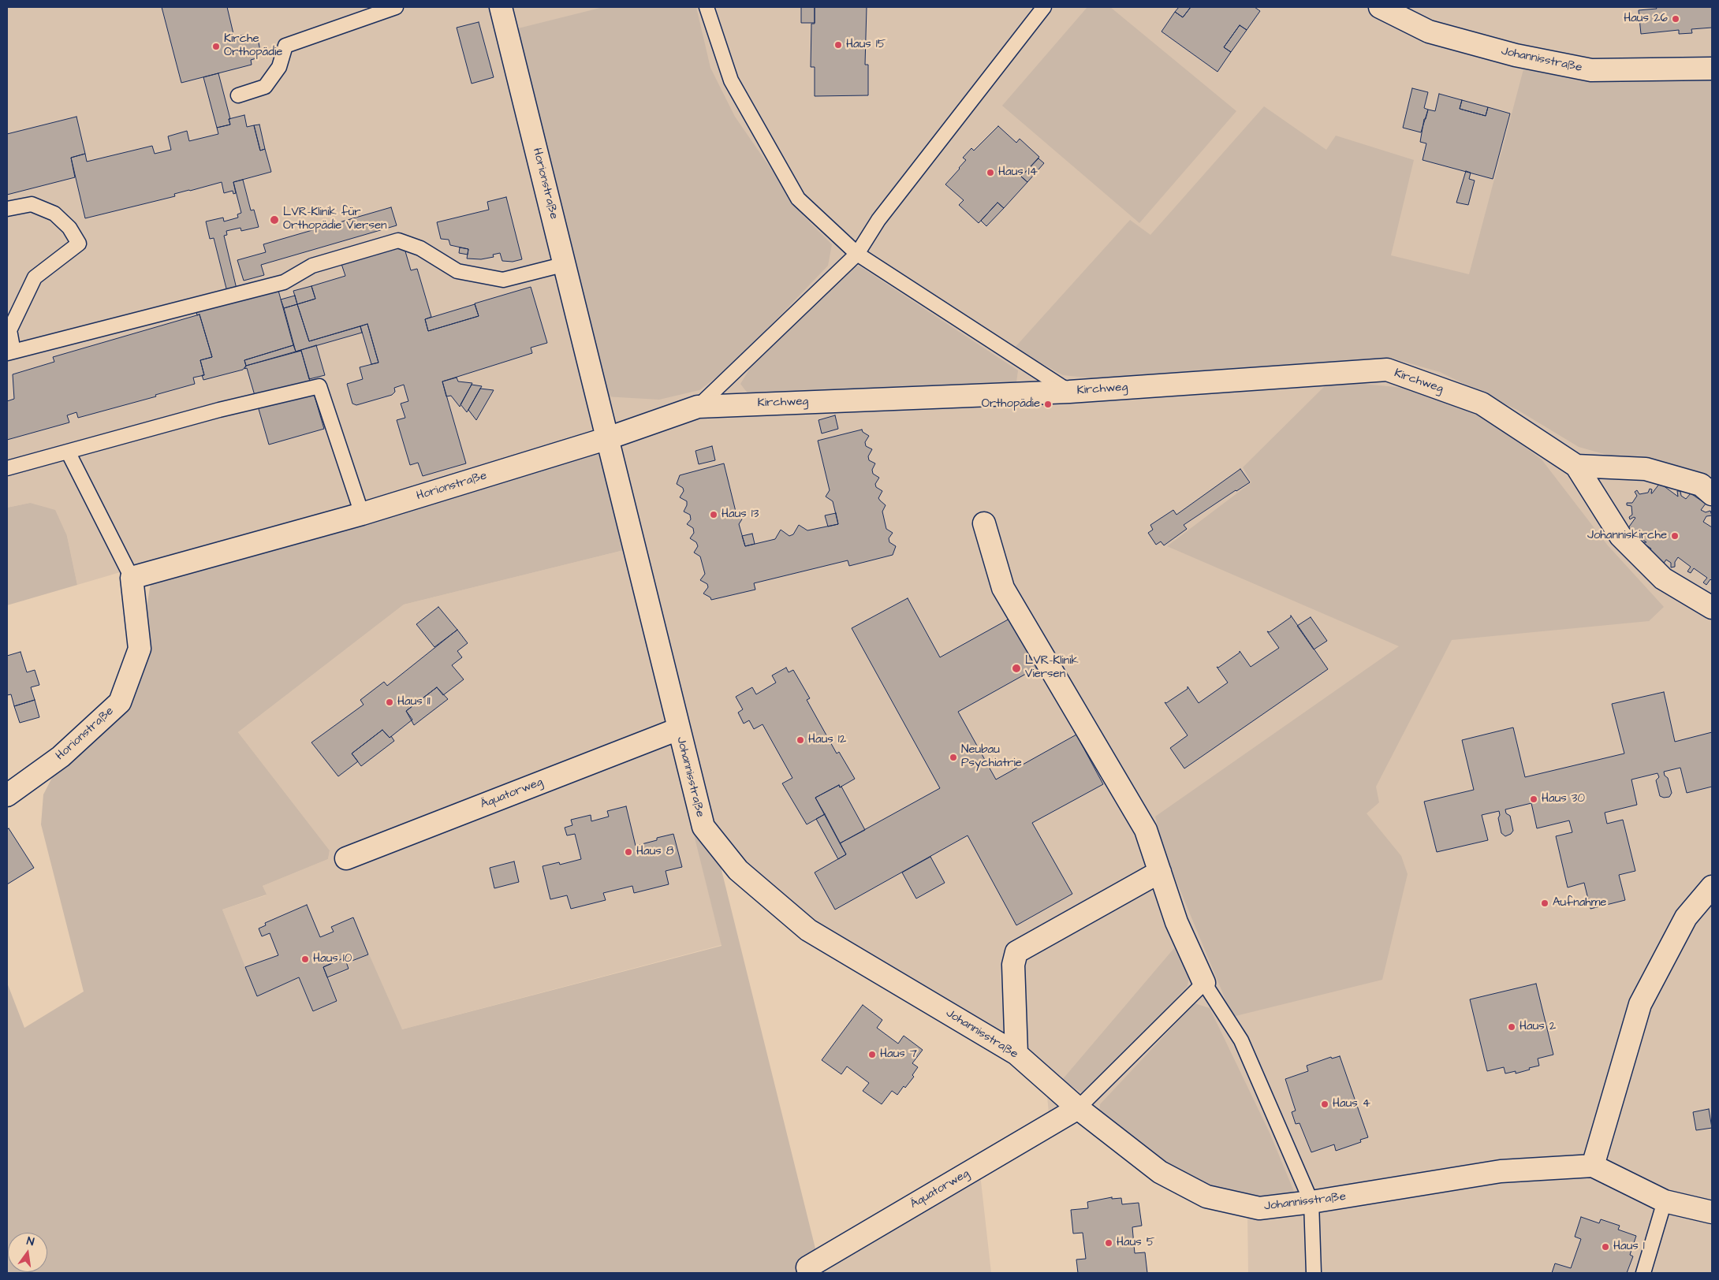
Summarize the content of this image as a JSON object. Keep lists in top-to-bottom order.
{
  "streets": {
    "street": [
      "Johannisstraße",
      "Horionstraße",
      "Kirchweg",
      "Äquatorweg"
    ]
  },
  "crossings": [
    ["Johannisstraße", "Horionstraße"],
    ["Johannisstraße", "Kirchweg"],
    ["Johannisstraße", "Äquatorweg"],
    ["Horionstraße", "Kirchweg"]
  ],
  "places": [
    "Haus 26",
    "Haus 15",
    "Kirche Orthopädie",
    "Haus 14",
    "LVR-Klinik für Orthopädie Viersen",
    "Orthopädie",
    "Haus 13",
    "Johanniskirche",
    "LVR-Klinik Viersen",
    "Haus 11",
    "Haus 12",
    "Neubau Psychiatrie",
    "Haus 30",
    "Haus 8",
    "Aufnahme",
    "Haus 10",
    "Haus 2",
    "Haus 7",
    "Haus 4",
    "Haus 5",
    "Haus 1"
  ],
  "north": "top"
}
